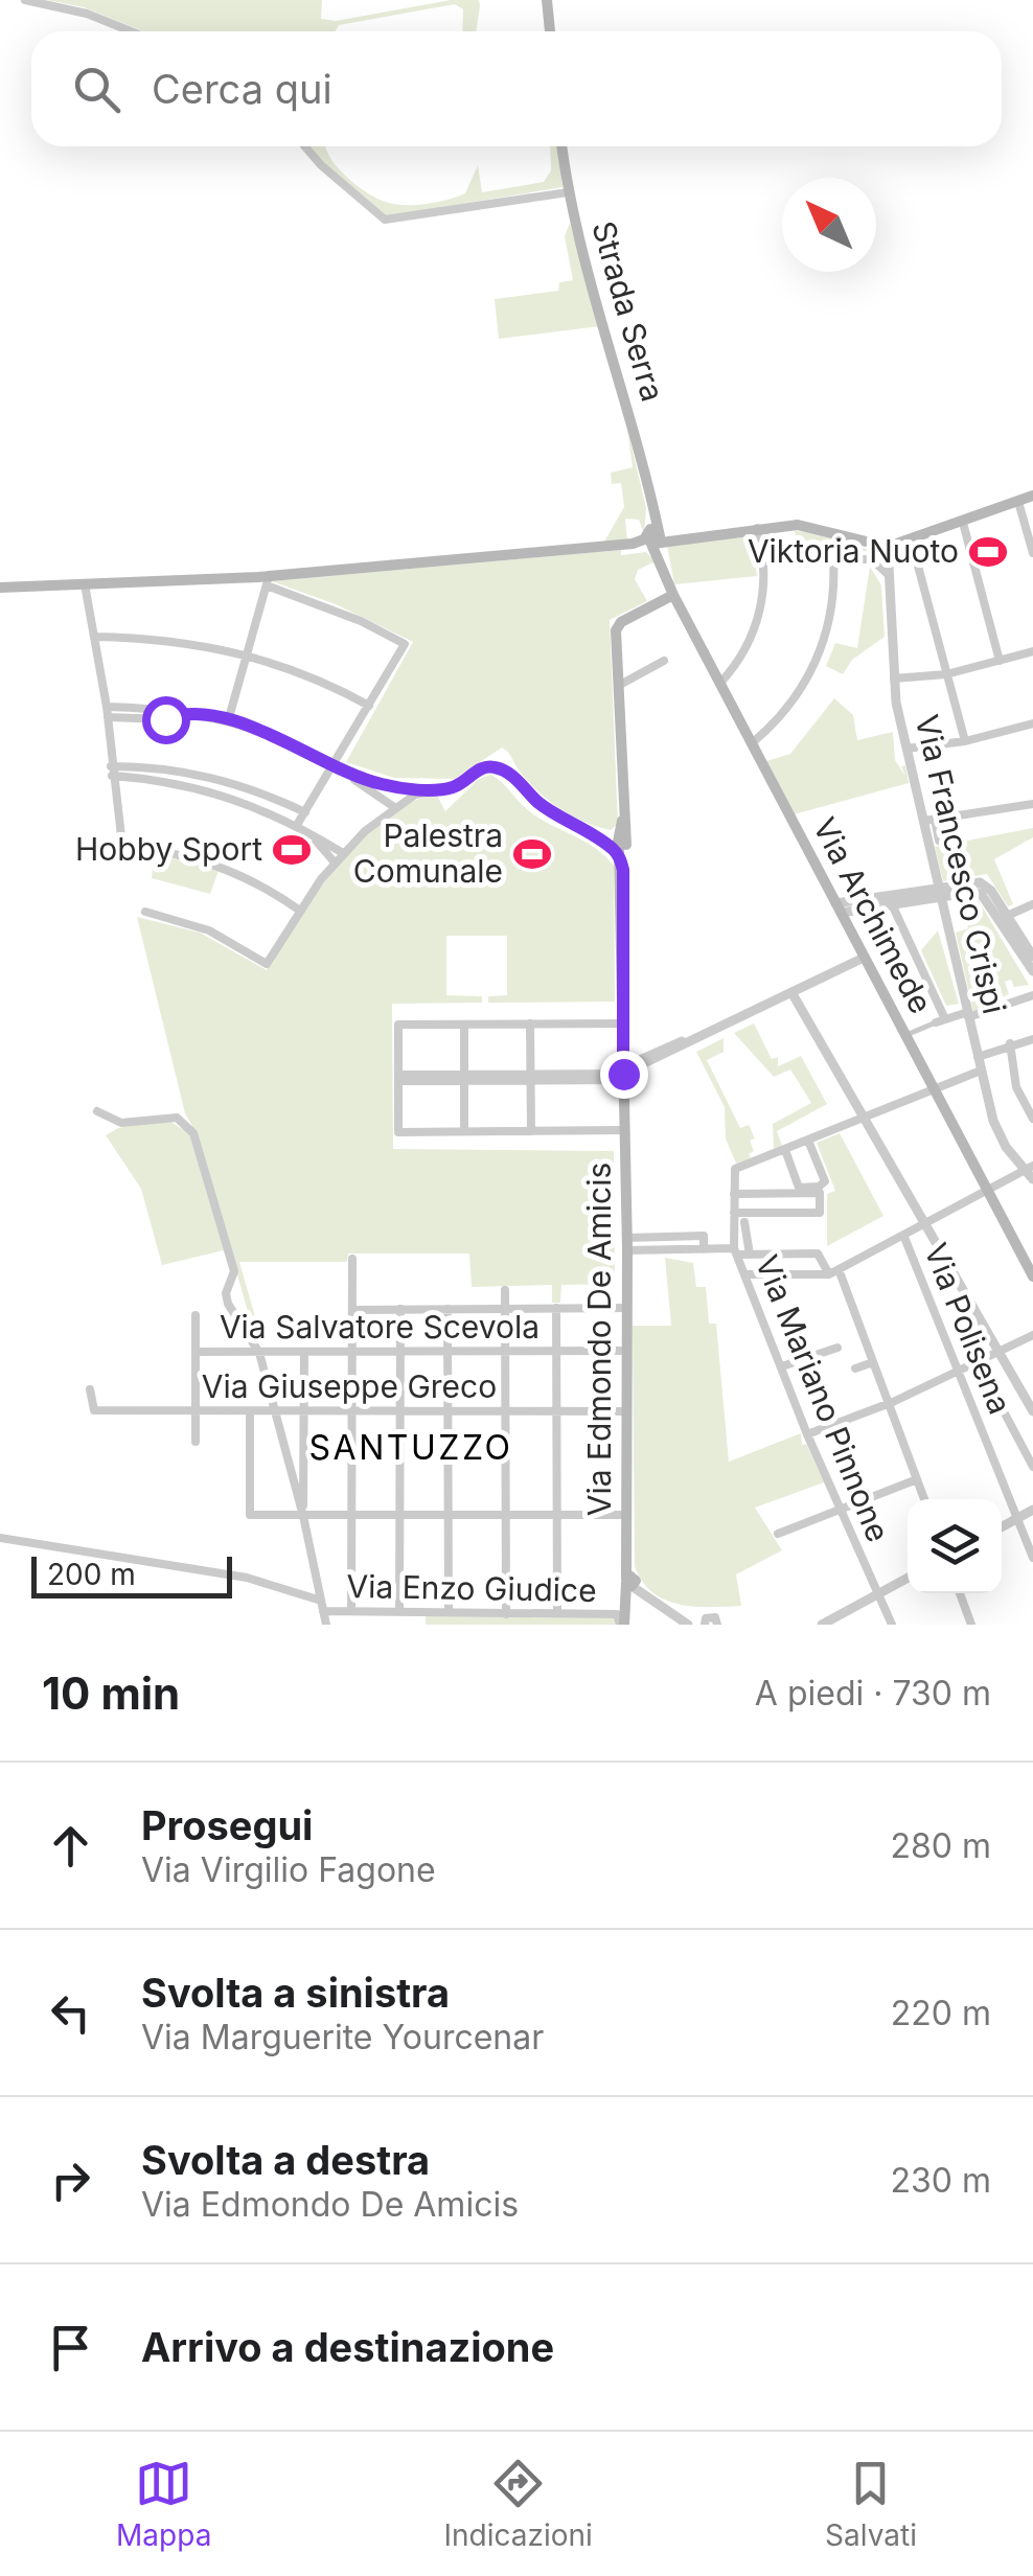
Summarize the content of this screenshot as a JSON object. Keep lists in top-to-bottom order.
{
  "streets": {
    "main road": ["Strada Serra", "Via Archimede", "Via Edmondo De Amicis"],
    "street": [
      "Via Francesco Crispi",
      "Via Salvatore Scevola",
      "Via Polisena",
      "Via Giuseppe Greco",
      "Via Mariano Pinnone",
      "Via Enzo Giudice"
    ]
  },
  "crossings": [
    ["Strada Serra", "Via Archimede"],
    ["Via Salvatore Scevola", "Via Edmondo De Amicis"],
    ["Via Edmondo De Amicis", "Via Giuseppe Greco"],
    ["Via Edmondo De Amicis", "Via Enzo Giudice"]
  ],
  "districts": ["SANTUZZO"],
  "places": {
    "sports": ["Viktoria Nuoto", "Hobby Sport", "Palestra Comunale"]
  },
  "scale_bar": "200 m",
  "north": "top left",
  "page": {
    "search": "Cerca qui",
    "scale": "200 m",
    "heading": ["10 min", "A piedi · 730 m"],
    "list": [
      ["Prosegui", "Via Virgilio Fagone", "280 m"],
      ["Svolta a sinistra", "Via Marguerite Yourcenar", "220 m"],
      ["Svolta a destra", "Via Edmondo De Amicis", "230 m"],
      "Arrivo a destinazione"
    ],
    "nav": ["Mappa", "Indicazioni", "Salvati"]
  }
}
